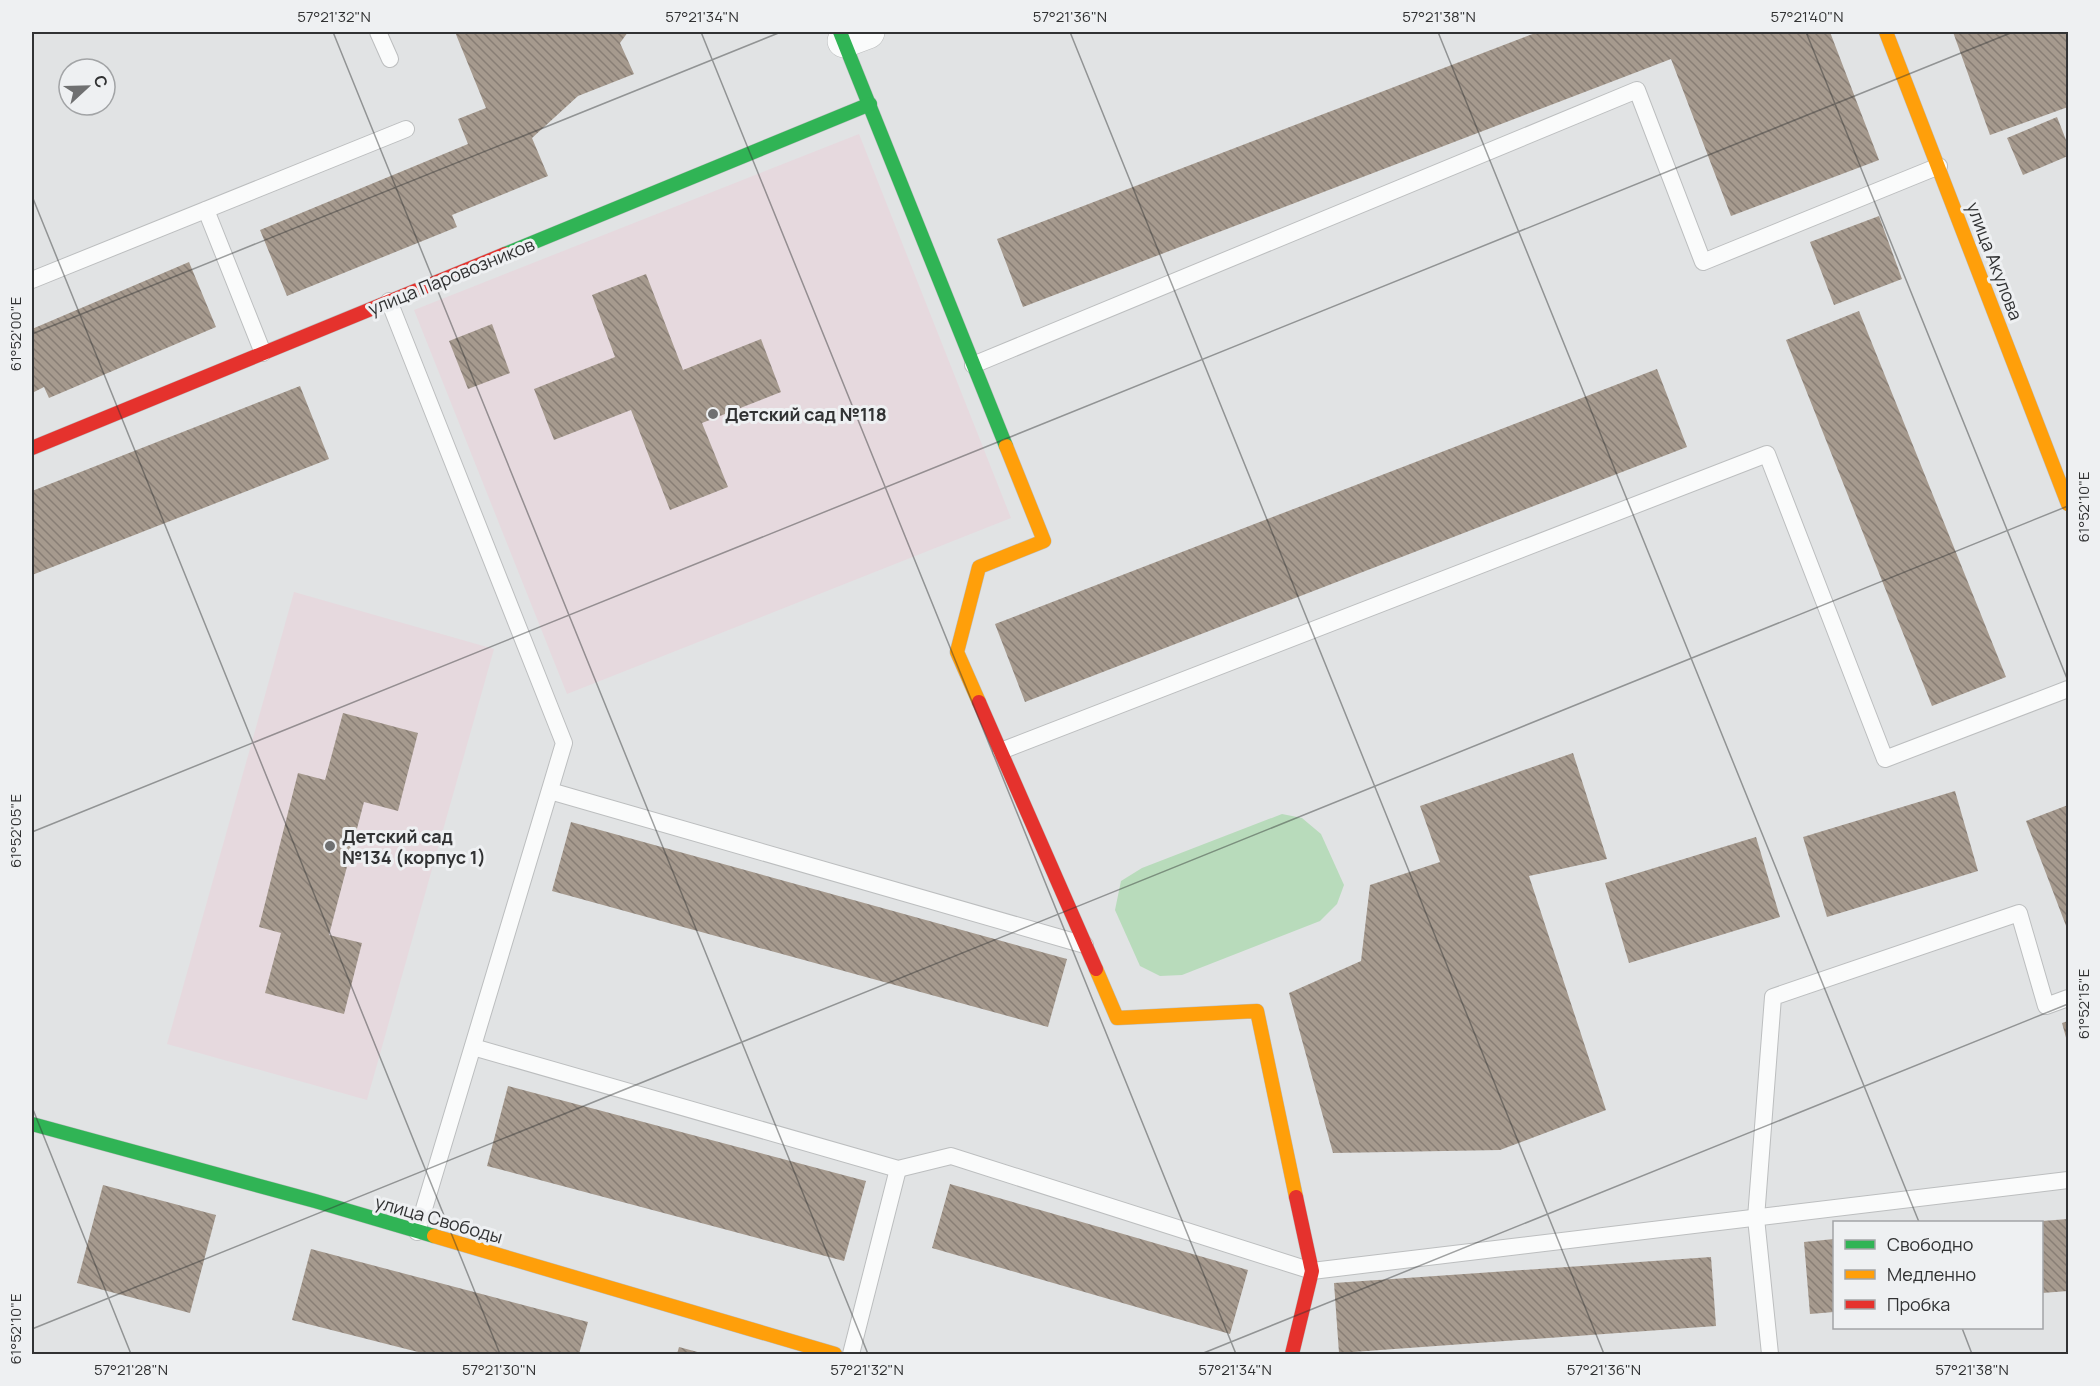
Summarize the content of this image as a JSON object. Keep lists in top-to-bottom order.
{
  "streets": {
    "street": ["улица Акулова", "улица Паровозников", "улица Свободы"]
  },
  "places": ["Детский сад №118", "Детский сад №134 (корпус 1)"],
  "legend": ["Свободно", "Медленно", "Пробка"],
  "north": "right",
  "coordinates": [
    "57°21'32\"N",
    "57°21'34\"N",
    "57°21'36\"N",
    "57°21'38\"N",
    "57°21'40\"N",
    "61°52'00\"E",
    "61°52'10\"E",
    "61°52'05\"E",
    "61°52'15\"E",
    "57°21'28\"N",
    "57°21'30\"N"
  ]
}
